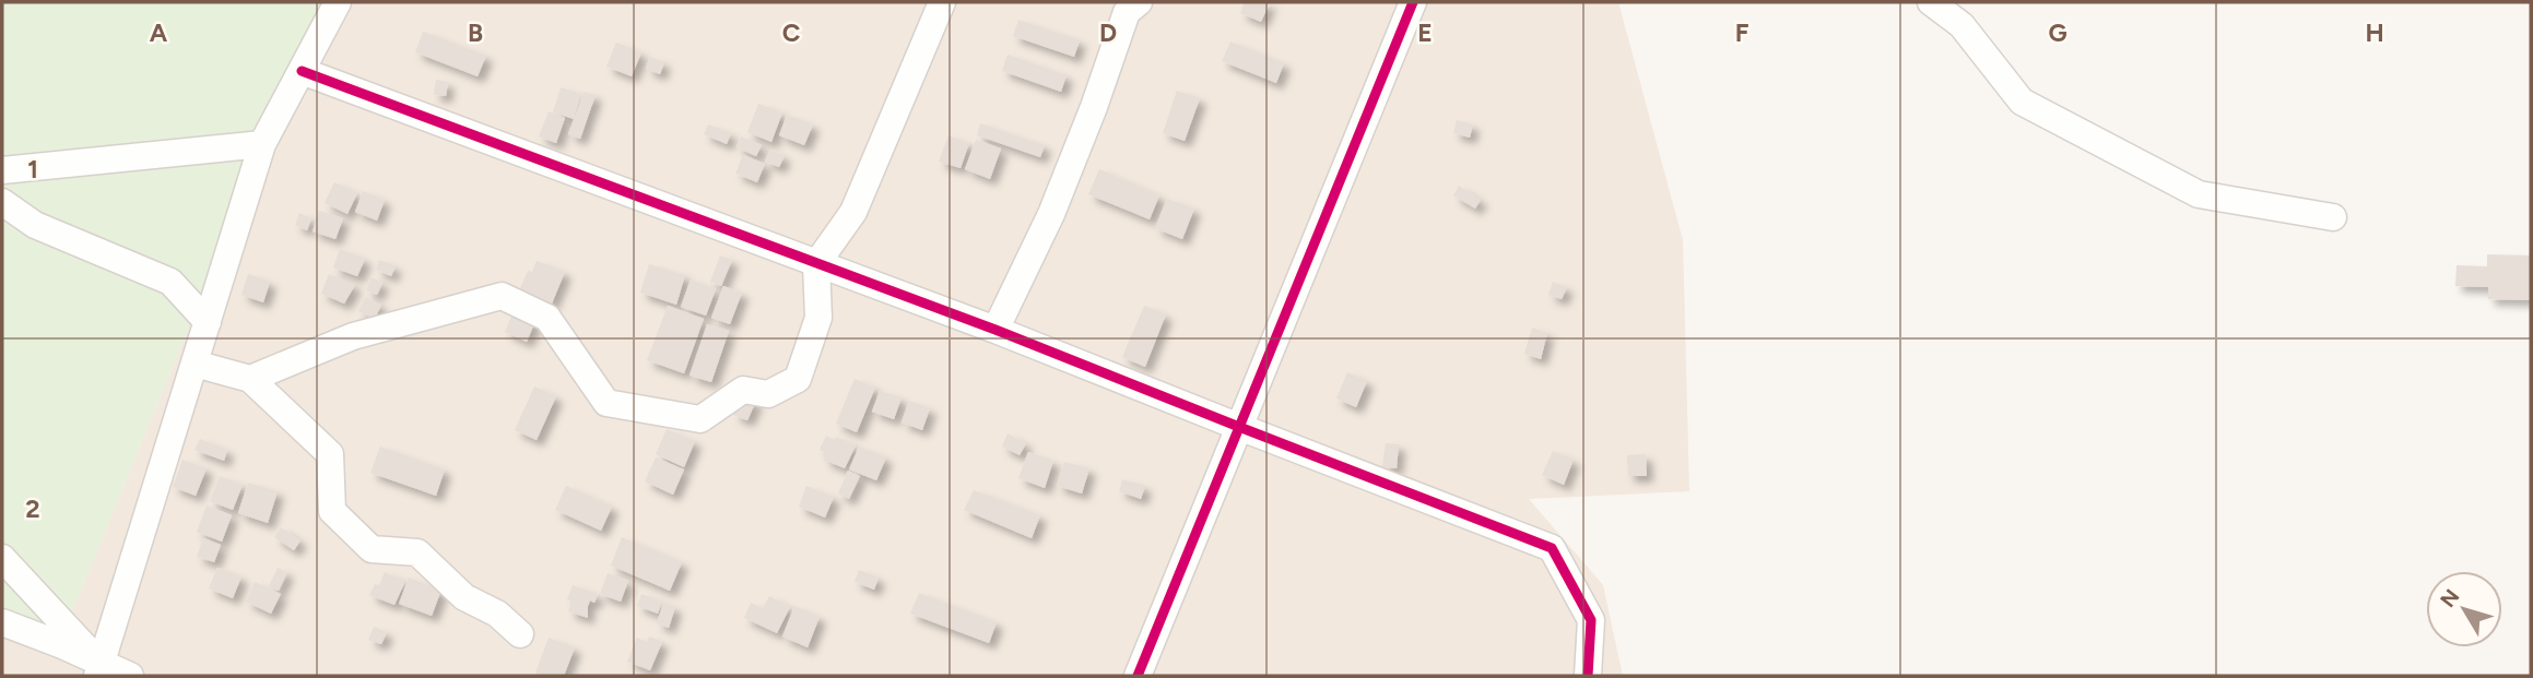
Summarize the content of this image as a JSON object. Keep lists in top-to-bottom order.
{
  "north": "top left",
  "grid": {
    "columns": [
      "A",
      "B",
      "C",
      "D",
      "E",
      "F",
      "G",
      "H"
    ],
    "rows": ["1", "2"]
  }
}
